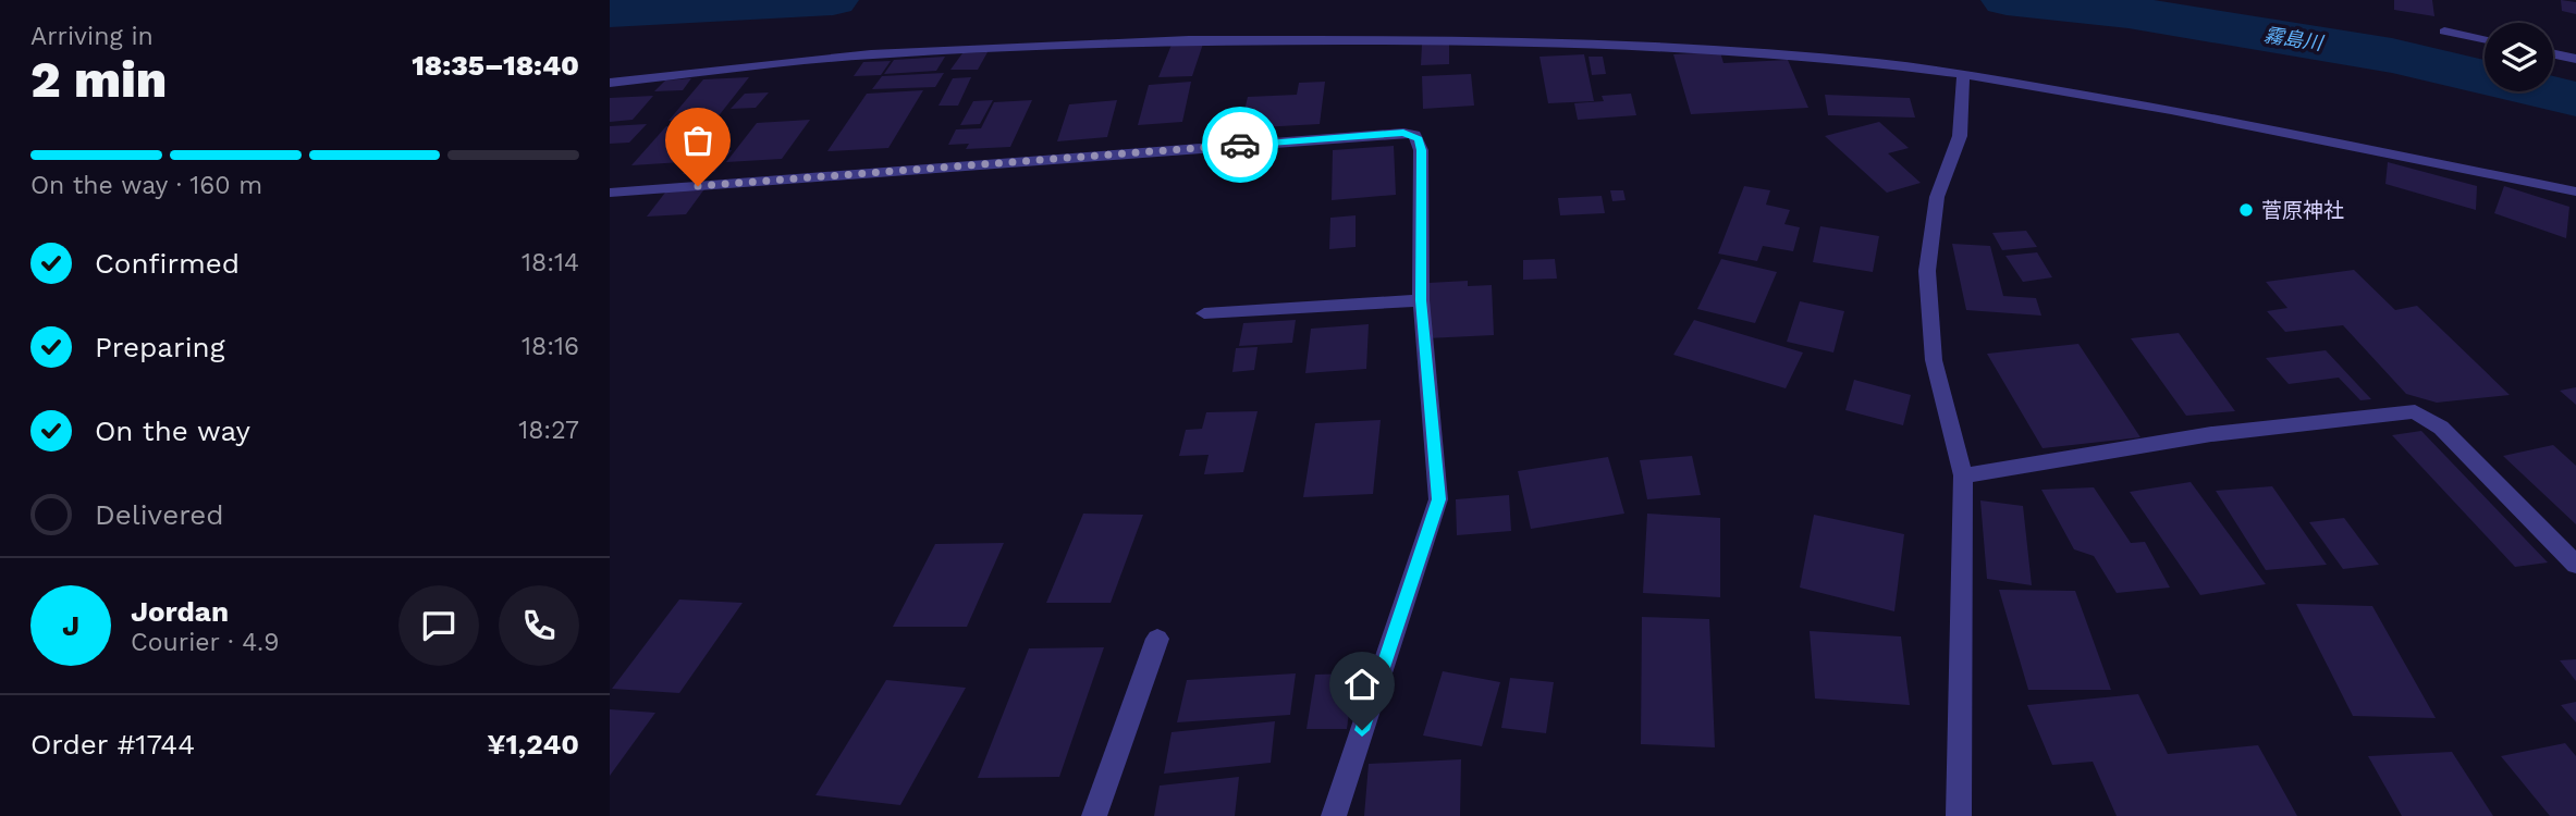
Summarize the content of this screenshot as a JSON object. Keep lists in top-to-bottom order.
{
  "water": ["霧島川"],
  "places": ["菅原神社"],
  "page": {
    "heading": ["2 min", "Arriving in", "18:35–18:40"],
    "panel": [
      "Jordan",
      "Courier · 4.9",
      "Order #1744",
      "¥1,240"
    ],
    "bar": "On the way · 160 m",
    "list": [
      ["Confirmed", "18:14"],
      ["Preparing", "18:16"],
      ["On the way", "18:27"],
      "Delivered"
    ],
    "round": "J"
  }
}
